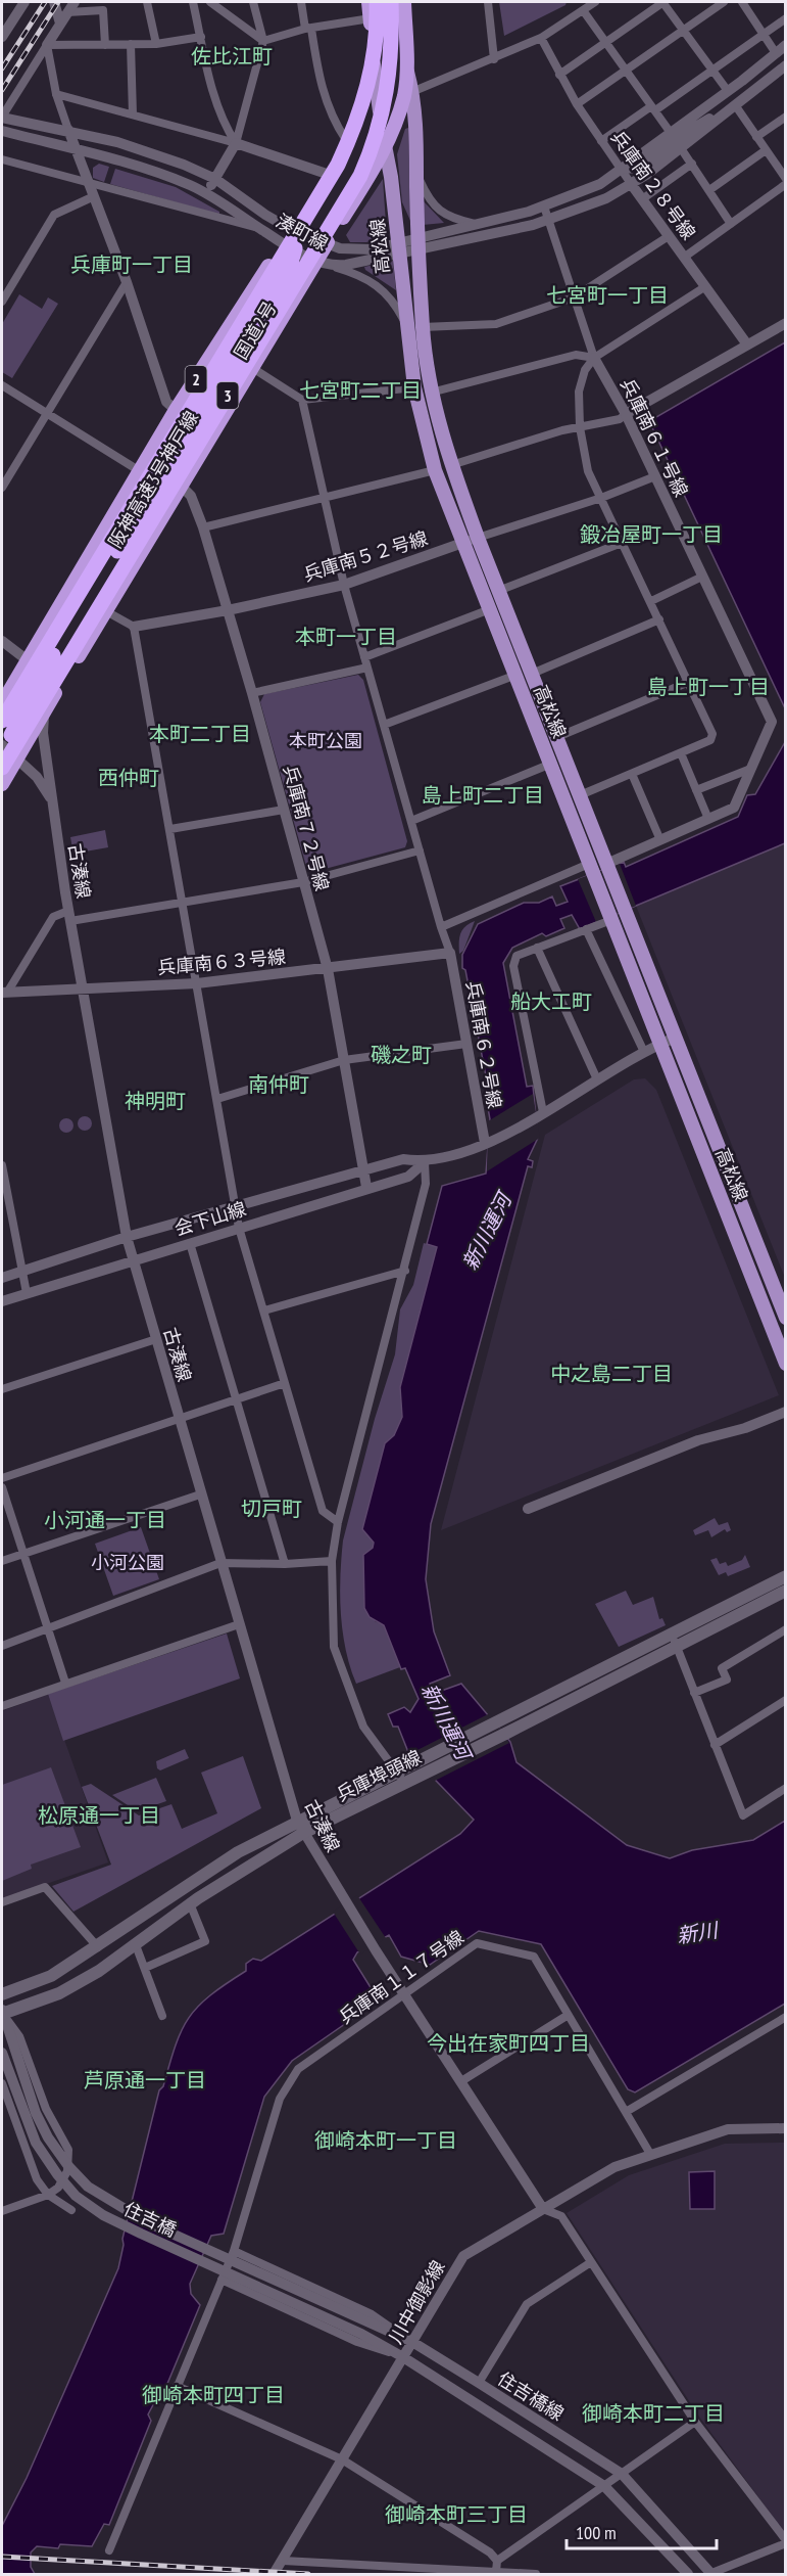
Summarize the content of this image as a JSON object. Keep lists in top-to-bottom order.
{
  "streets": {
    "highway": [
      "国道2号",
      "2",
      "3",
      "阪神高速3号神戸線"
    ],
    "main road": ["高松線", "兵庫埠頭線"],
    "street": [
      "兵庫南２８号線",
      "湊町線",
      "兵庫南６１号線",
      "兵庫南５２号線",
      "兵庫南７２号線",
      "古湊線",
      "兵庫南６３号線",
      "兵庫南６２号線",
      "会下山線",
      "兵庫南１１７号線",
      "住吉橋",
      "川中御影線",
      "住吉橋線"
    ]
  },
  "crossings": [
    ["兵庫南２８号線", "湊町線"],
    ["湊町線", "高松線"],
    ["湊町線", "国道2号"],
    ["高松線", "国道2号"],
    ["高松線", "兵庫南６１号線"],
    ["高松線", "兵庫南５２号線"],
    ["高松線", "会下山線"],
    ["国道2号", "阪神高速3号神戸線"],
    ["国道2号", "兵庫南７２号線"],
    ["国道2号", "古湊線"],
    ["兵庫南６１号線", "兵庫南５２号線"],
    ["阪神高速3号神戸線", "古湊線"],
    ["兵庫南５２号線", "兵庫南７２号線"],
    ["兵庫南５２号線", "兵庫南６２号線"],
    ["兵庫南７２号線", "兵庫南６３号線"],
    ["兵庫南７２号線", "会下山線"],
    ["古湊線", "兵庫南６３号線"],
    ["古湊線", "会下山線"],
    ["古湊線", "兵庫埠頭線"],
    ["古湊線", "兵庫南１１７号線"],
    ["兵庫南６３号線", "兵庫南６２号線"],
    ["兵庫南６２号線", "会下山線"],
    ["兵庫埠頭線", "住吉橋"],
    ["兵庫南１１７号線", "川中御影線"],
    ["住吉橋", "住吉橋線"],
    ["川中御影線", "住吉橋線"]
  ],
  "districts": [
    "佐比江町",
    "兵庫町一丁目",
    "七宮町一丁目",
    "七宮町二丁目",
    "鍛冶屋町一丁目",
    "本町一丁目",
    "島上町一丁目",
    "本町二丁目",
    "西仲町",
    "島上町二丁目",
    "船大工町",
    "磯之町",
    "南仲町",
    "神明町",
    "中之島二丁目",
    "切戸町",
    "小河通一丁目",
    "松原通一丁目",
    "今出在家町四丁目",
    "芦原通一丁目",
    "御崎本町一丁目",
    "御崎本町四丁目",
    "御崎本町二丁目",
    "御崎本町三丁目"
  ],
  "water": ["新川運河", "新川"],
  "parks": ["本町公園", "小河公園"],
  "scale_bar": "100 m"
}
